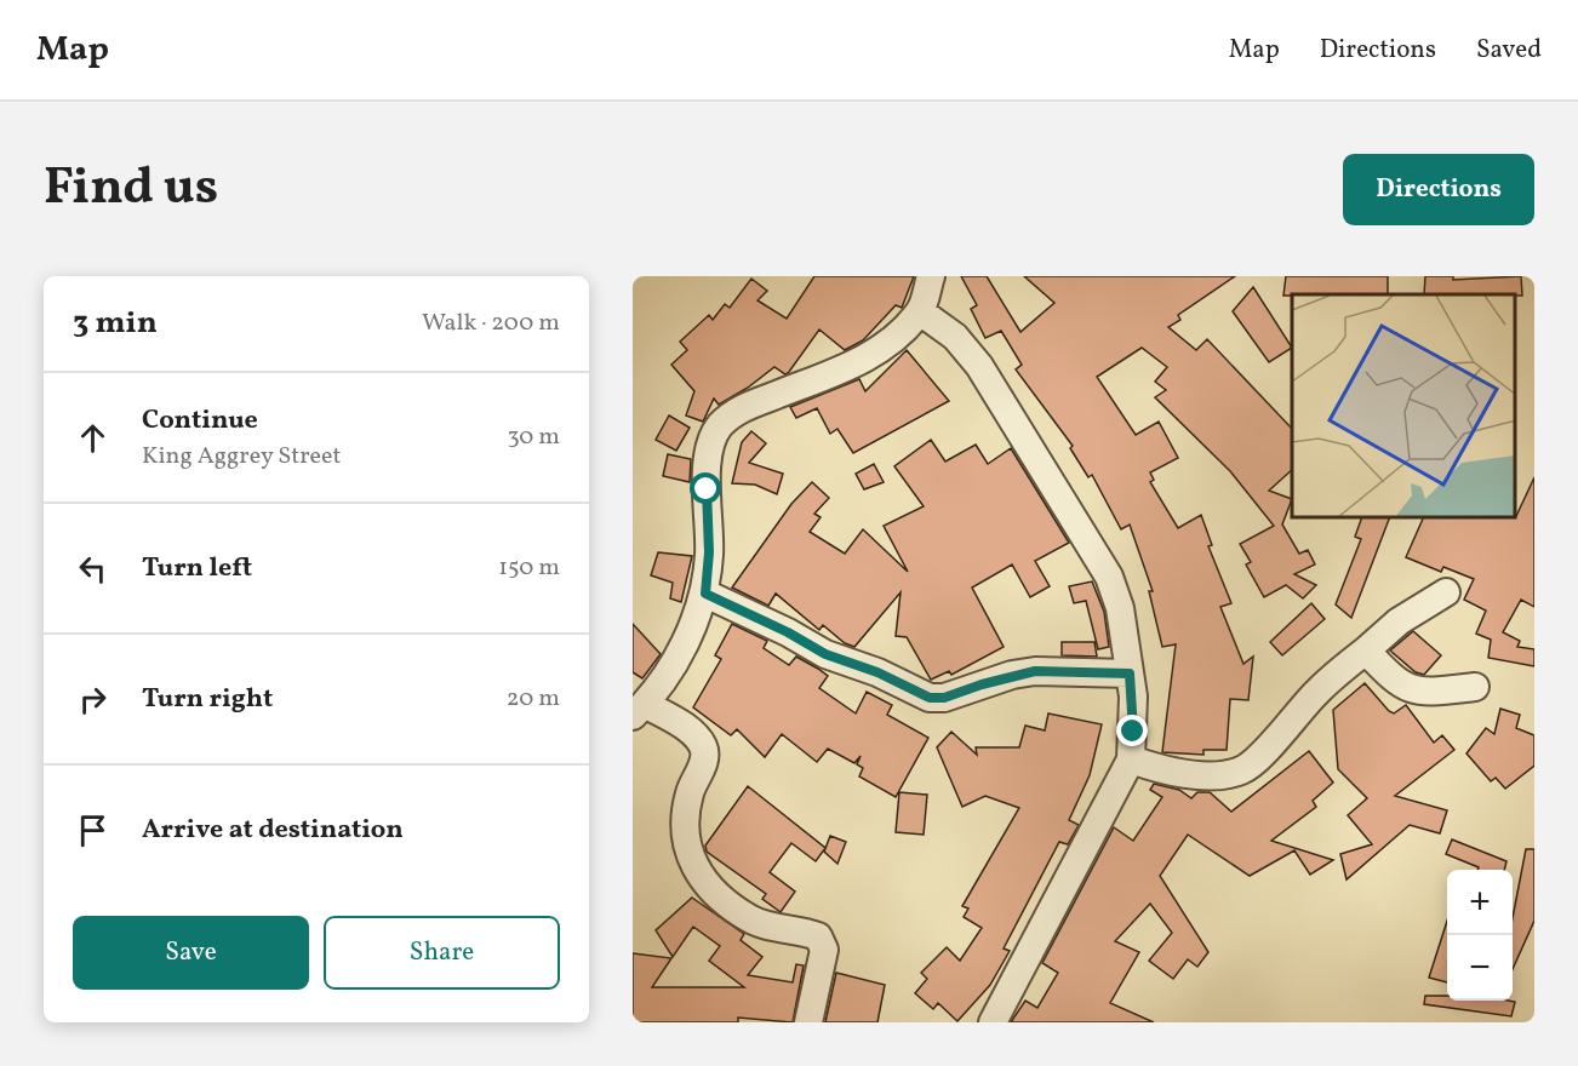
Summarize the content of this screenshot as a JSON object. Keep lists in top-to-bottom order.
{
  "page": {
    "header": "Map",
    "nav": ["Map", "Directions", "Saved"],
    "title": "Find us",
    "buttons": [
      "Directions",
      ["Save", "Share"]
    ],
    "heading": ["3 min", "Walk · 200 m"],
    "list": [
      ["Continue", "King Aggrey Street", "30 m"],
      ["Turn left", "150 m"],
      ["Turn right", "20 m"],
      "Arrive at destination"
    ],
    "map_buttons": ["+", "−"]
  }
}
